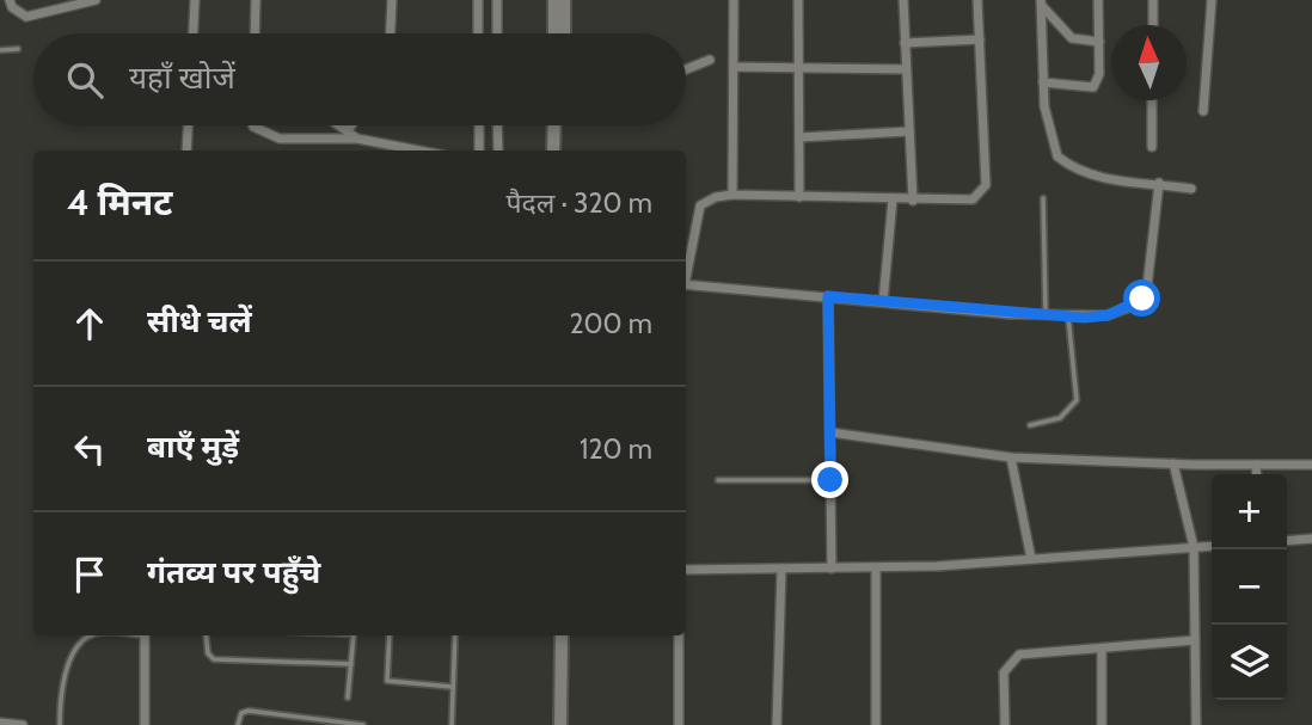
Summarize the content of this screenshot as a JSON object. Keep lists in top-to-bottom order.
{
  "north": "top",
  "page": {
    "search": "यहाँ खोजें",
    "heading": ["4 मिनट", "पैदल · 320 m"],
    "list": [
      ["सीधे चलें", "200 m"],
      ["बाएँ मुड़ें", "120 m"],
      "गंतव्य पर पहुँचे"
    ],
    "map_buttons": ["+", "−"]
  }
}
